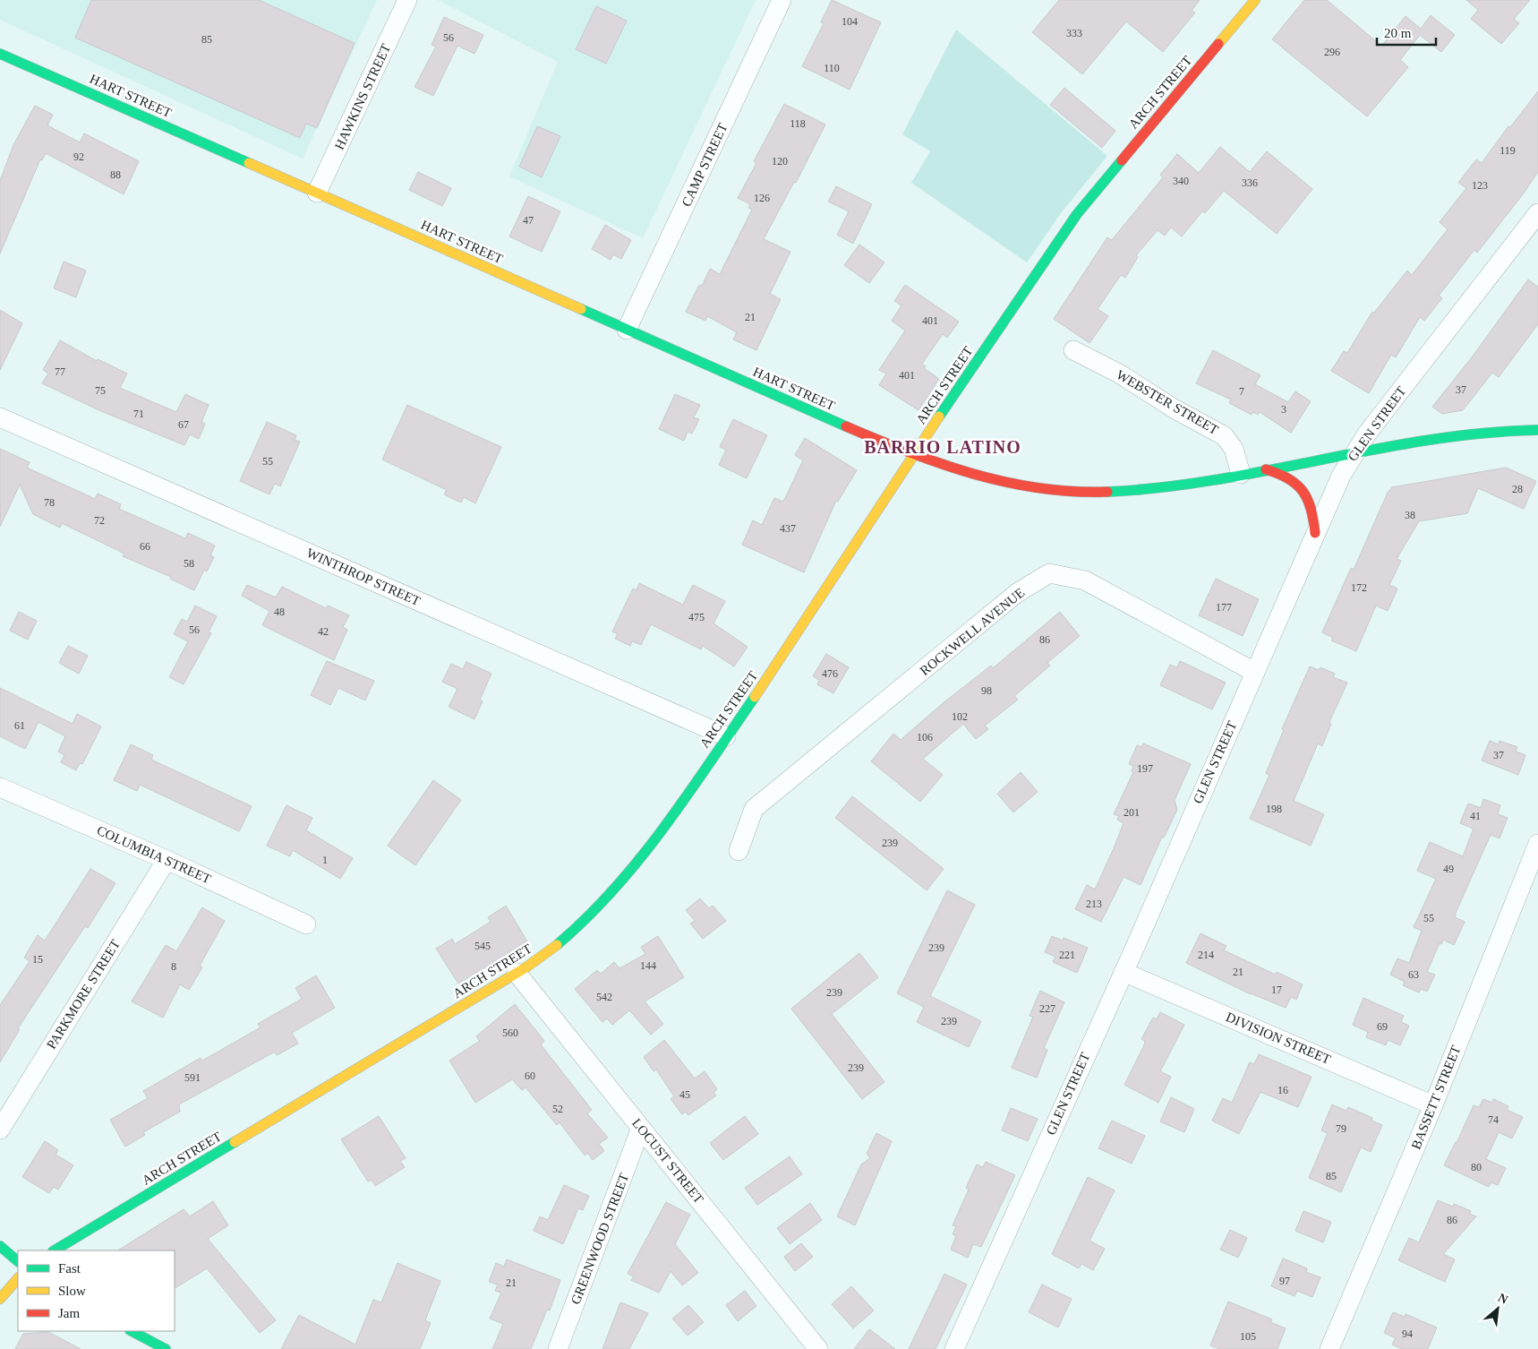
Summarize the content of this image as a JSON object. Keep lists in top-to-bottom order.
{
  "streets": {
    "main road": ["ARCH STREET", "HART STREET"],
    "street": [
      "HAWKINS STREET",
      "CAMP STREET",
      "WEBSTER STREET",
      "GLEN STREET",
      "WINTHROP STREET",
      "ROCKWELL AVENUE",
      "COLUMBIA STREET",
      "PARKMORE STREET",
      "DIVISION STREET",
      "BASSETT STREET",
      "LOCUST STREET",
      "GREENWOOD STREET"
    ]
  },
  "crossings": [
    ["ARCH STREET", "HART STREET"],
    ["ARCH STREET", "WINTHROP STREET"],
    ["ARCH STREET", "LOCUST STREET"],
    ["HART STREET", "HAWKINS STREET"],
    ["HART STREET", "CAMP STREET"],
    ["GLEN STREET", "ROCKWELL AVENUE"],
    ["GLEN STREET", "DIVISION STREET"],
    ["COLUMBIA STREET", "PARKMORE STREET"],
    ["DIVISION STREET", "BASSETT STREET"],
    ["LOCUST STREET", "GREENWOOD STREET"]
  ],
  "districts": ["BARRIO LATINO"],
  "house_numbers": [
    "104",
    "333",
    "56",
    "85",
    "296",
    "110",
    "118",
    "119",
    "92",
    "120",
    "88",
    "340",
    "336",
    "123",
    "126",
    "47",
    "21",
    "401",
    "77",
    "401",
    "37",
    "75",
    "7",
    "3",
    "71",
    "67",
    "55",
    "28",
    "78",
    "38",
    "72",
    "437",
    "66",
    "58",
    "172",
    "177",
    "48",
    "475",
    "56",
    "42",
    "86",
    "476",
    "98",
    "102",
    "61",
    "106",
    "37",
    "197",
    "198",
    "201",
    "41",
    "239",
    "1",
    "49",
    "213",
    "55",
    "545",
    "239",
    "221",
    "214",
    "15",
    "144",
    "8",
    "21",
    "63",
    "17",
    "239",
    "542",
    "227",
    "239",
    "69",
    "560",
    "239",
    "60",
    "591",
    "16",
    "45",
    "52",
    "74",
    "79",
    "80",
    "85",
    "86",
    "97",
    "21",
    "94",
    "105"
  ],
  "legend": ["Fast", "Slow", "Jam"],
  "scale_bar": "20 m",
  "north": "top right"
}
